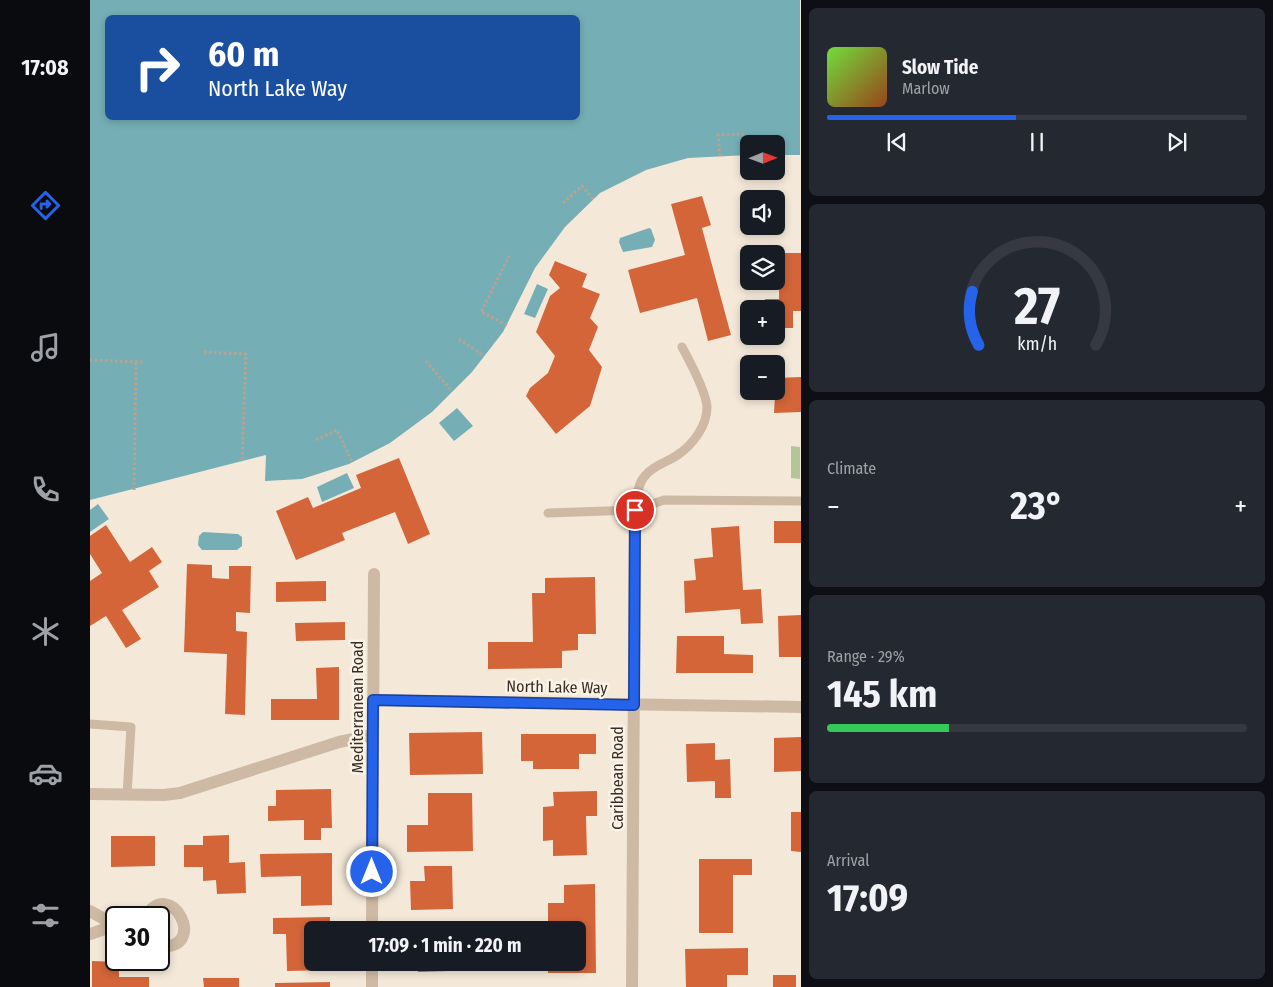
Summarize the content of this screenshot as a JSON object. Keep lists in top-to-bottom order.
{
  "streets": {
    "street": ["North Lake Way", "Mediterranean Road", "Caribbean Road"]
  },
  "crossings": [
    ["North Lake Way", "Mediterranean Road"],
    ["North Lake Way", "Caribbean Road"]
  ],
  "north": "right",
  "page": {
    "tabs": "17:08",
    "turn": ["60 m", "North Lake Way"],
    "song": ["Slow Tide", "Marlow"],
    "map_buttons": ["+", "−"],
    "tile": [
      "Climate",
      ["Range · 29%", "145 km"],
      ["Arrival", "17:09"]
    ],
    "heat": ["−", "23°", "+"],
    "limit": "30",
    "trip": "17:09 · 1 min · 220 m",
    "gauge": ["27", "km/h"]
  }
}
